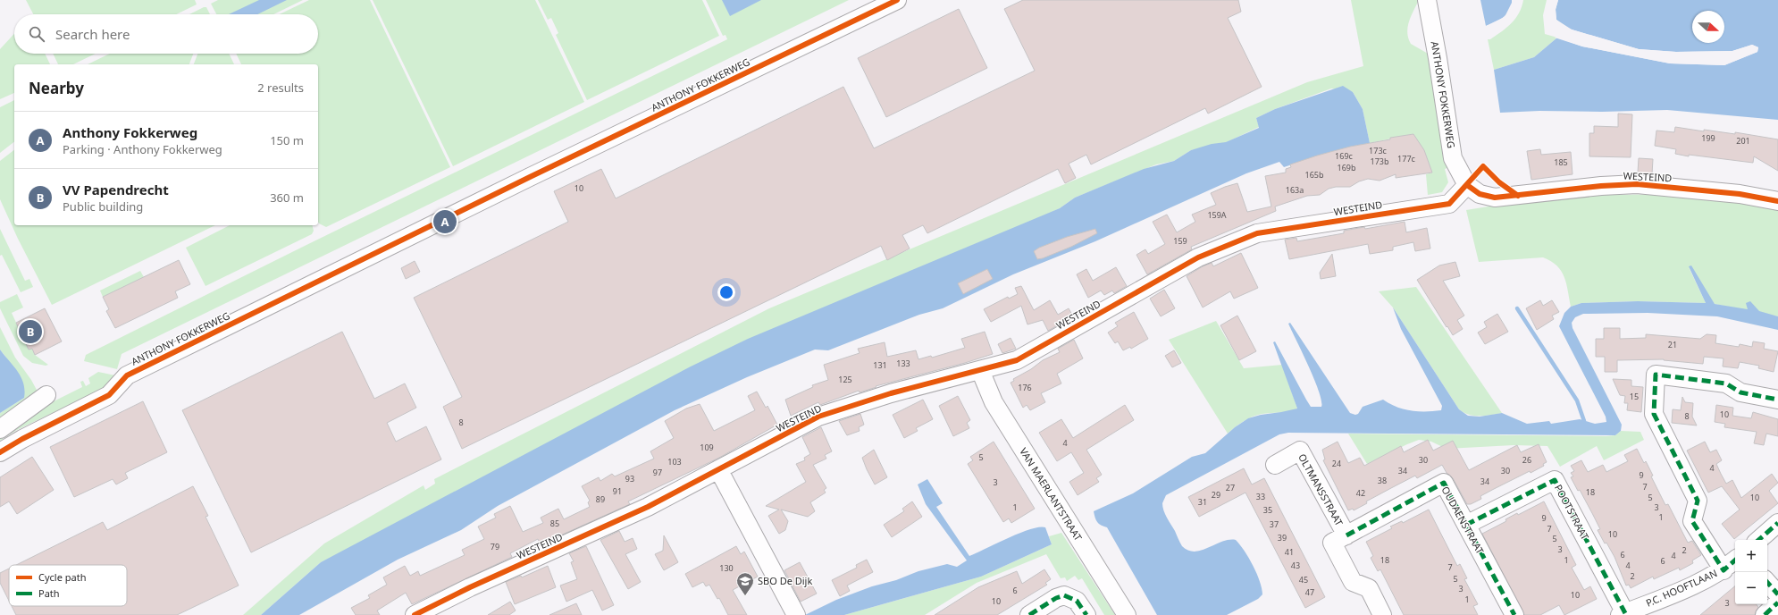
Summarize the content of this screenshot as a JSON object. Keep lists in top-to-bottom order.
{
  "streets": {
    "street": [
      "ANTHONY FOKKERWEG",
      "WESTEIND",
      "OLTMANSSTRAAT",
      "VAN MAERLANTSTRAAT",
      "POOTSTRAAT",
      "OUDAENSTRAAT",
      "P.C. HOOFTLAAN"
    ]
  },
  "crossings": [
    ["ANTHONY FOKKERWEG", "WESTEIND"],
    ["WESTEIND", "VAN MAERLANTSTRAAT"],
    ["OLTMANSSTRAAT", "OUDAENSTRAAT"],
    ["POOTSTRAAT", "OUDAENSTRAAT"],
    ["POOTSTRAAT", "P.C. HOOFTLAAN"]
  ],
  "places": {
    "school or university": ["SBO De Dijk"]
  },
  "house_numbers": [
    "199",
    "201",
    "173c",
    "169c",
    "177c",
    "173b",
    "185",
    "169b",
    "165b",
    "10",
    "163a",
    "159A",
    "159",
    "21",
    "133",
    "131",
    "125",
    "176",
    "15",
    "10",
    "8",
    "8",
    "4",
    "109",
    "5",
    "30",
    "26",
    "103",
    "24",
    "4",
    "34",
    "30",
    "97",
    "9",
    "93",
    "38",
    "34",
    "3",
    "7",
    "27",
    "91",
    "18",
    "42",
    "29",
    "33",
    "5",
    "10",
    "89",
    "31",
    "1",
    "3",
    "35",
    "1",
    "9",
    "85",
    "37",
    "7",
    "10",
    "39",
    "5",
    "79",
    "3",
    "2",
    "41",
    "6",
    "4",
    "18",
    "1",
    "6",
    "43",
    "4",
    "7",
    "130",
    "2",
    "5",
    "45",
    "3",
    "6",
    "47",
    "10",
    "1",
    "10",
    "3"
  ],
  "legend": ["Cycle path", "Path"],
  "north": "right",
  "page": {
    "search": "Search here",
    "heading": ["Nearby", "2 results"],
    "list": [
      {
        "mark": "A",
        "name": "Anthony Fokkerweg",
        "note": "Parking · Anthony Fokkerweg",
        "value": "150 m"
      },
      {
        "mark": "B",
        "name": "VV Papendrecht",
        "note": "Public building",
        "value": "360 m"
      }
    ],
    "pins": ["A", "B"],
    "map_buttons": ["+", "−"]
  }
}
